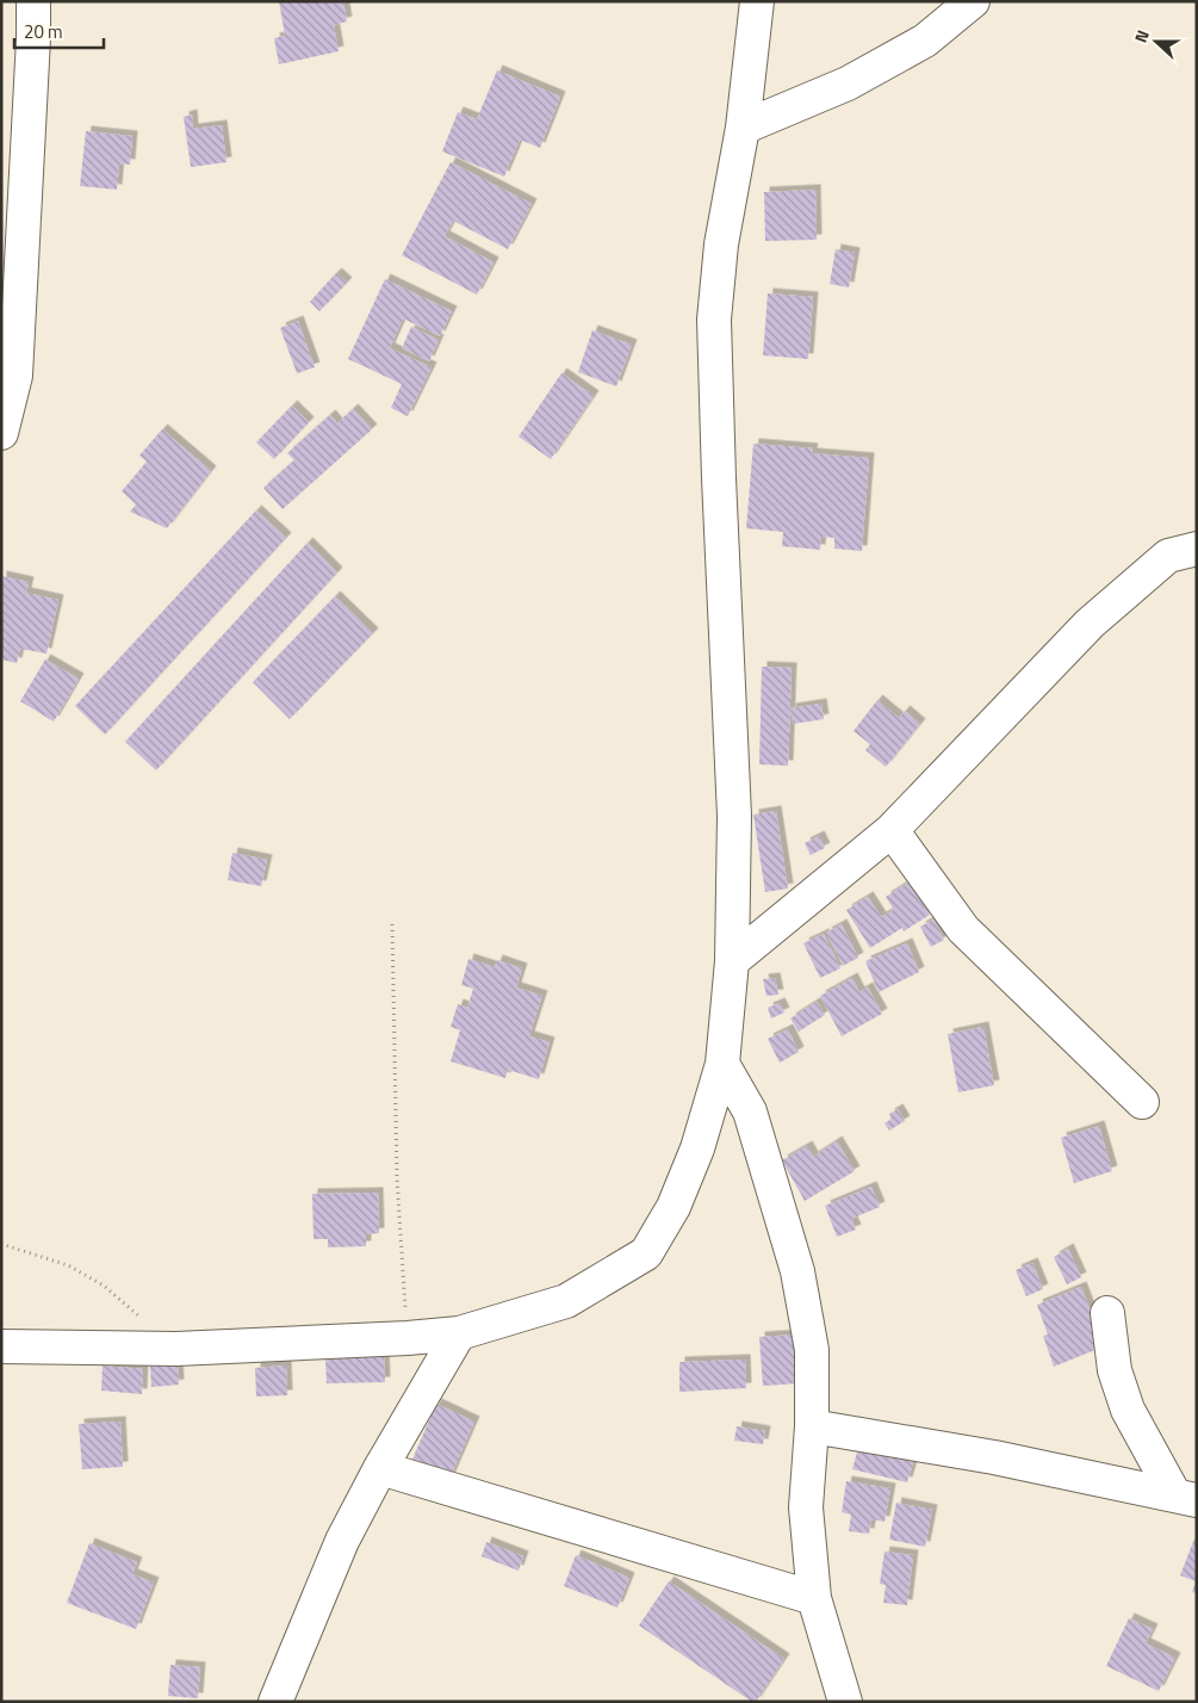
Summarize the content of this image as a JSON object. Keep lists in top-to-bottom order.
{
  "scale_bar": "20 m",
  "north": "left"
}
